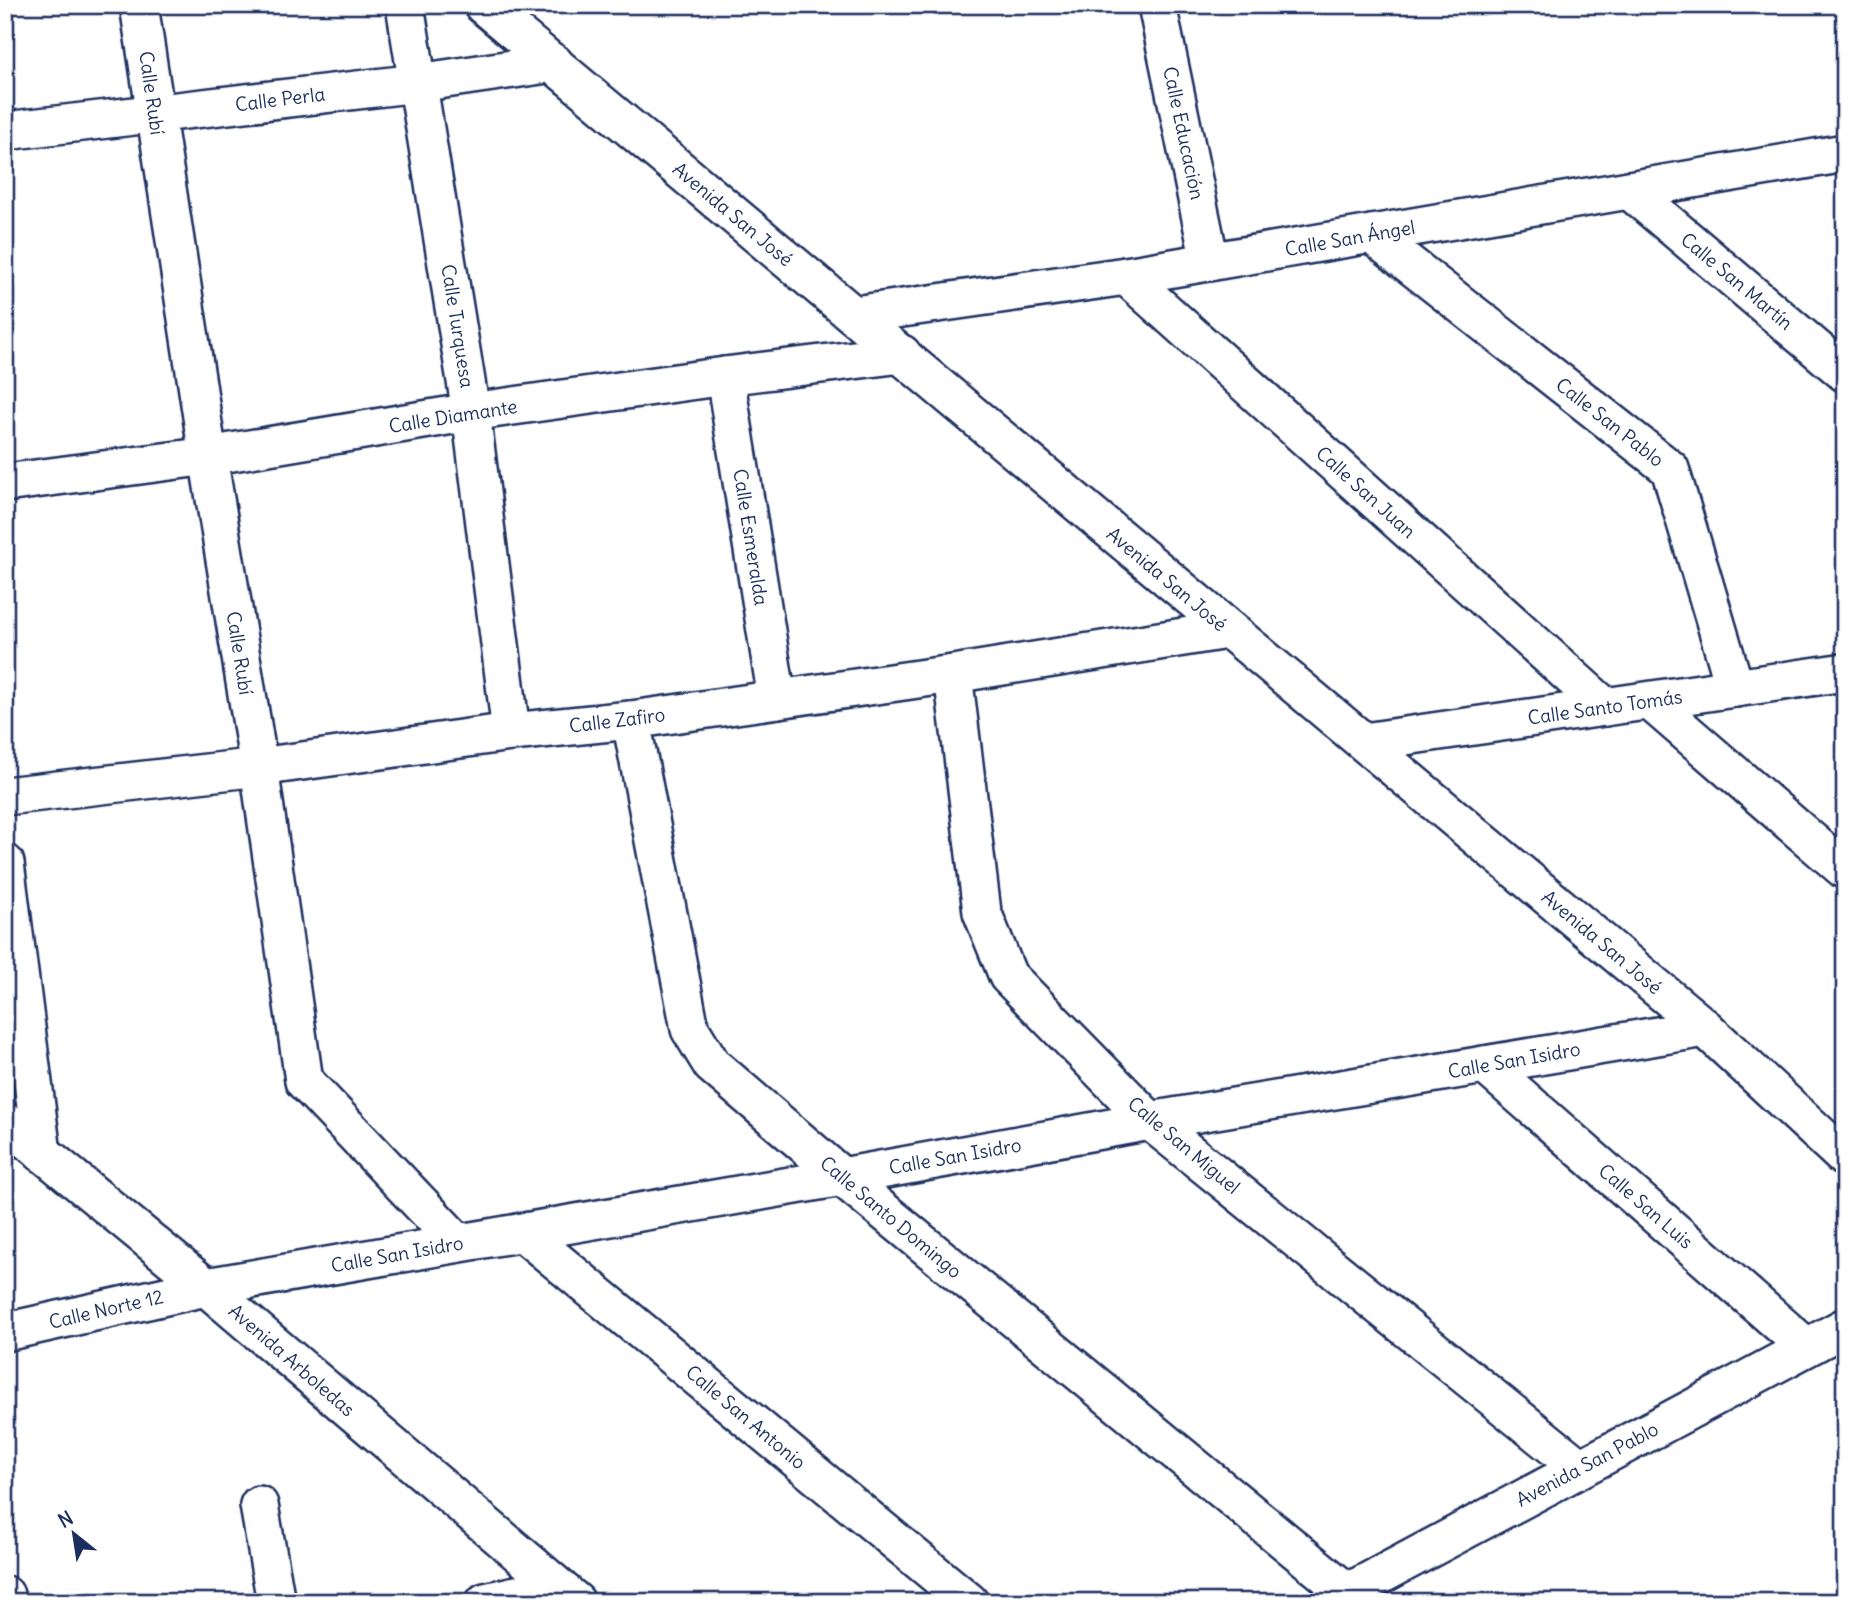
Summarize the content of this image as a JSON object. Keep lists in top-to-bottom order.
{
  "streets": {
    "street": [
      "Calle Rubí",
      "Calle Perla",
      "Calle Educación",
      "Avenida San José",
      "Calle San Ángel",
      "Calle San Martín",
      "Calle Turquesa",
      "Calle Diamante",
      "Calle San Pablo",
      "Calle San Juan",
      "Calle Esmeralda",
      "Calle Santo Tomás",
      "Calle Zafiro",
      "Calle San Isidro",
      "Calle San Miguel",
      "Calle San Luis",
      "Calle Santo Domingo",
      "Calle Norte 12",
      "Avenida Arboledas",
      "Calle San Antonio",
      "Avenida San Pablo"
    ]
  },
  "crossings": [
    ["Calle Rubí", "Calle Perla"],
    ["Calle Rubí", "Calle Diamante"],
    ["Calle Rubí", "Calle Zafiro"],
    ["Calle Rubí", "Calle San Isidro"],
    ["Calle Perla", "Avenida San José"],
    ["Calle Perla", "Calle Turquesa"],
    ["Calle Educación", "Calle San Ángel"],
    ["Avenida San José", "Calle San Ángel"],
    ["Avenida San José", "Calle Diamante"],
    ["Avenida San José", "Calle Santo Tomás"],
    ["Avenida San José", "Calle Zafiro"],
    ["Avenida San José", "Calle San Isidro"],
    ["Calle San Ángel", "Calle San Martín"],
    ["Calle San Ángel", "Calle San Pablo"],
    ["Calle San Ángel", "Calle San Juan"],
    ["Calle Turquesa", "Calle Diamante"],
    ["Calle Turquesa", "Calle Zafiro"],
    ["Calle Diamante", "Calle Esmeralda"],
    ["Calle San Pablo", "Calle Santo Tomás"],
    ["Calle San Juan", "Calle Santo Tomás"],
    ["Calle Esmeralda", "Calle Zafiro"],
    ["Calle Zafiro", "Calle San Miguel"],
    ["Calle Zafiro", "Calle Santo Domingo"],
    ["Calle San Isidro", "Calle San Miguel"],
    ["Calle San Isidro", "Calle San Luis"],
    ["Calle San Isidro", "Calle Santo Domingo"],
    ["Calle San Isidro", "Calle Norte 12"],
    ["Calle San Isidro", "Avenida Arboledas"],
    ["Calle San Isidro", "Calle San Antonio"],
    ["Calle San Miguel", "Avenida San Pablo"],
    ["Calle San Luis", "Avenida San Pablo"],
    ["Calle Santo Domingo", "Avenida San Pablo"],
    ["Calle Norte 12", "Avenida Arboledas"]
  ],
  "north": "top left"
}
